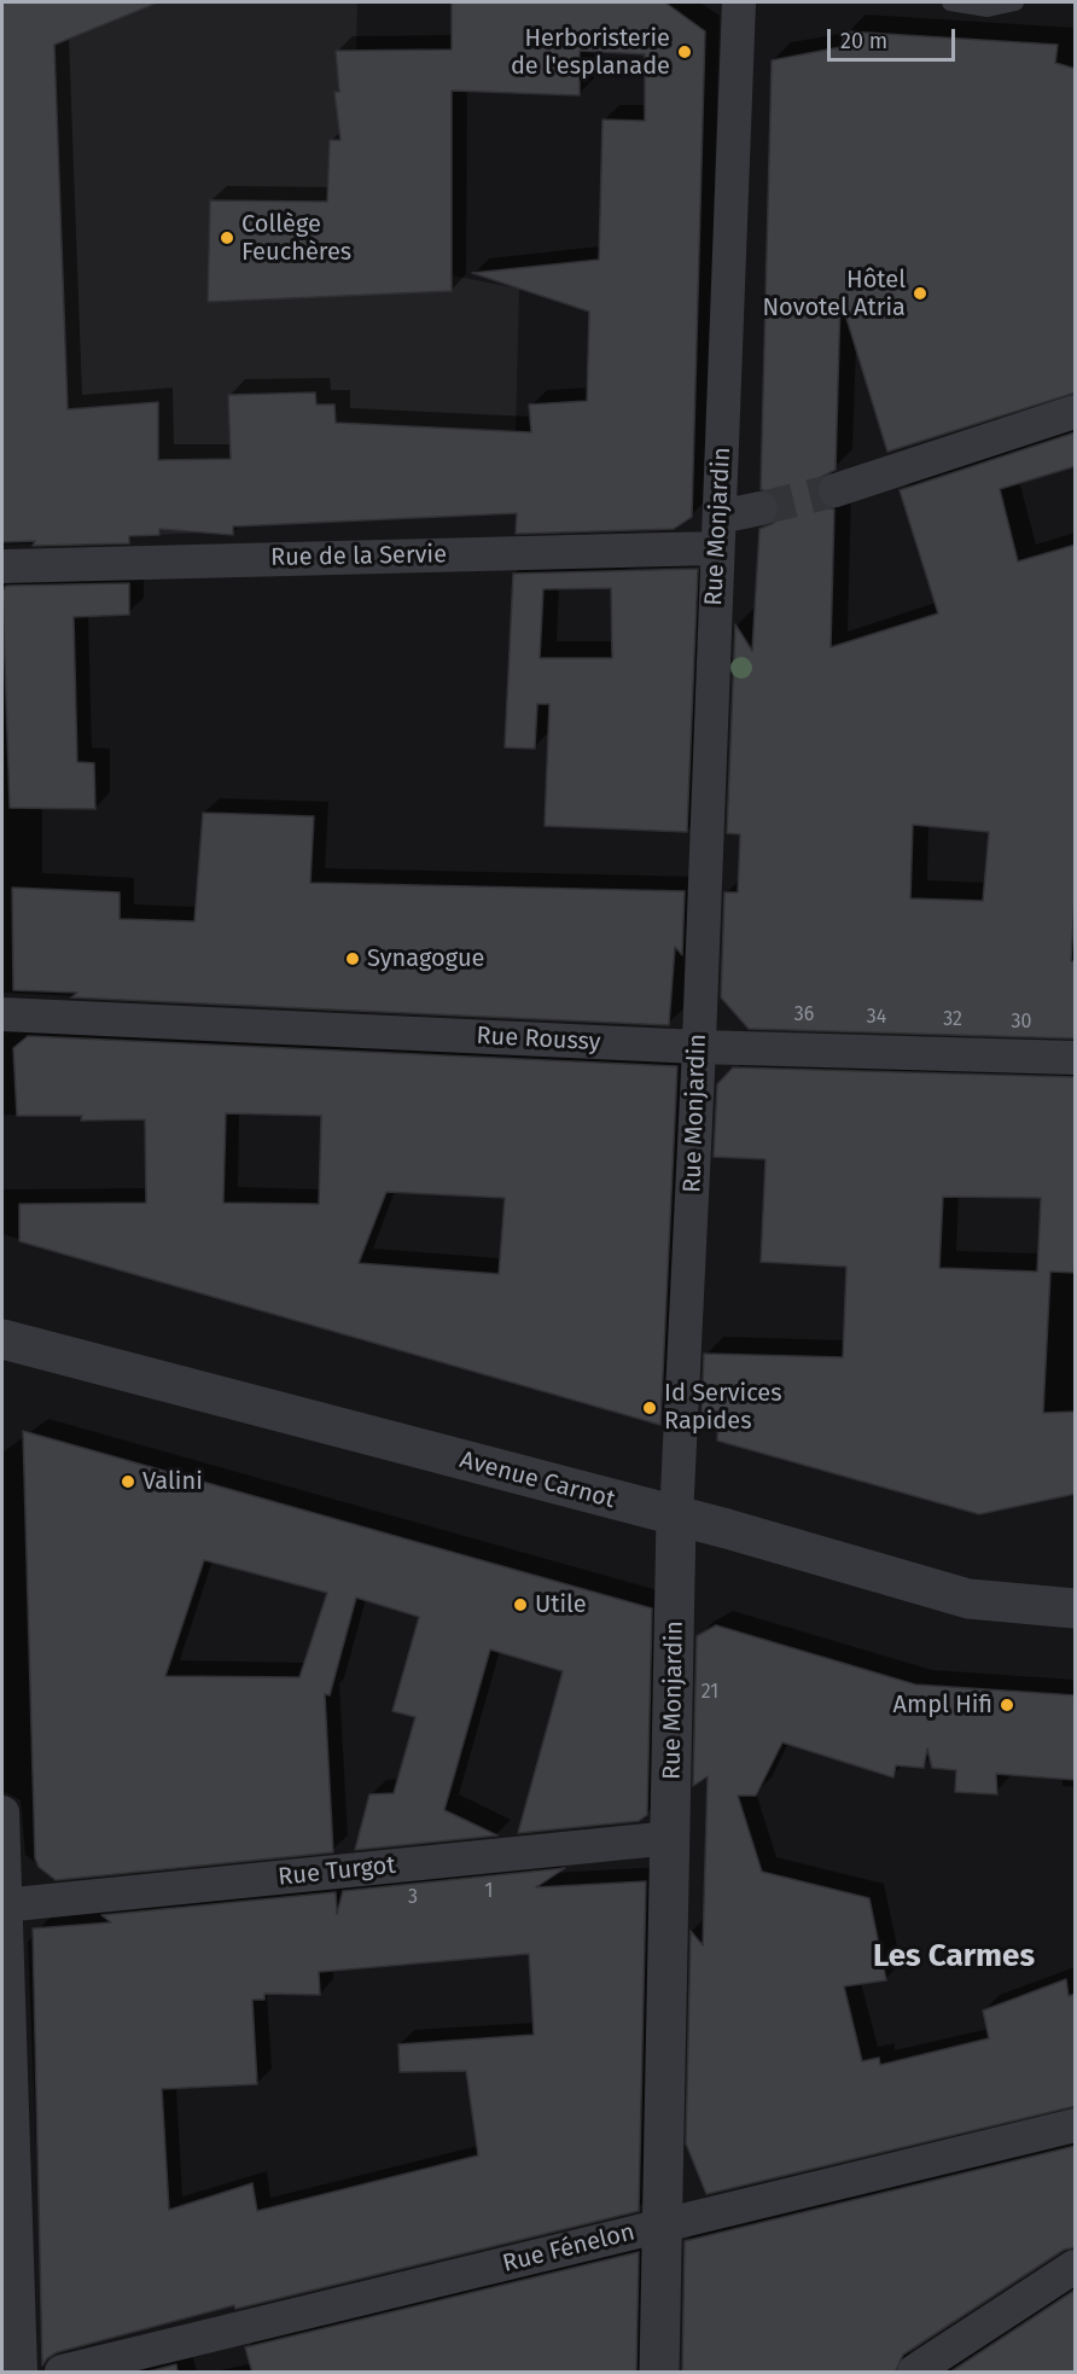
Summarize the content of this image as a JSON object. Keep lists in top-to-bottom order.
{
  "streets": {
    "street": [
      "Rue Monjardin",
      "Rue de la Servie",
      "Rue Roussy",
      "Avenue Carnot",
      "Rue Turgot",
      "Rue Fénelon"
    ]
  },
  "crossings": [
    ["Rue Monjardin", "Rue de la Servie"],
    ["Rue Monjardin", "Rue Roussy"],
    ["Rue Monjardin", "Avenue Carnot"],
    ["Rue Monjardin", "Rue Turgot"],
    ["Rue Monjardin", "Rue Fénelon"]
  ],
  "districts": ["Les Carmes"],
  "places": [
    "Herboristerie de l'esplanade",
    "Collège Feuchères",
    "Hôtel Novotel Atria",
    "Synagogue",
    "Id Services Rapides",
    "Valini",
    "Utile",
    "Ampl Hifi"
  ],
  "house_numbers": [
    "36",
    "34",
    "32",
    "30",
    "21",
    "1",
    "3"
  ],
  "scale_bar": "20 m"
}
